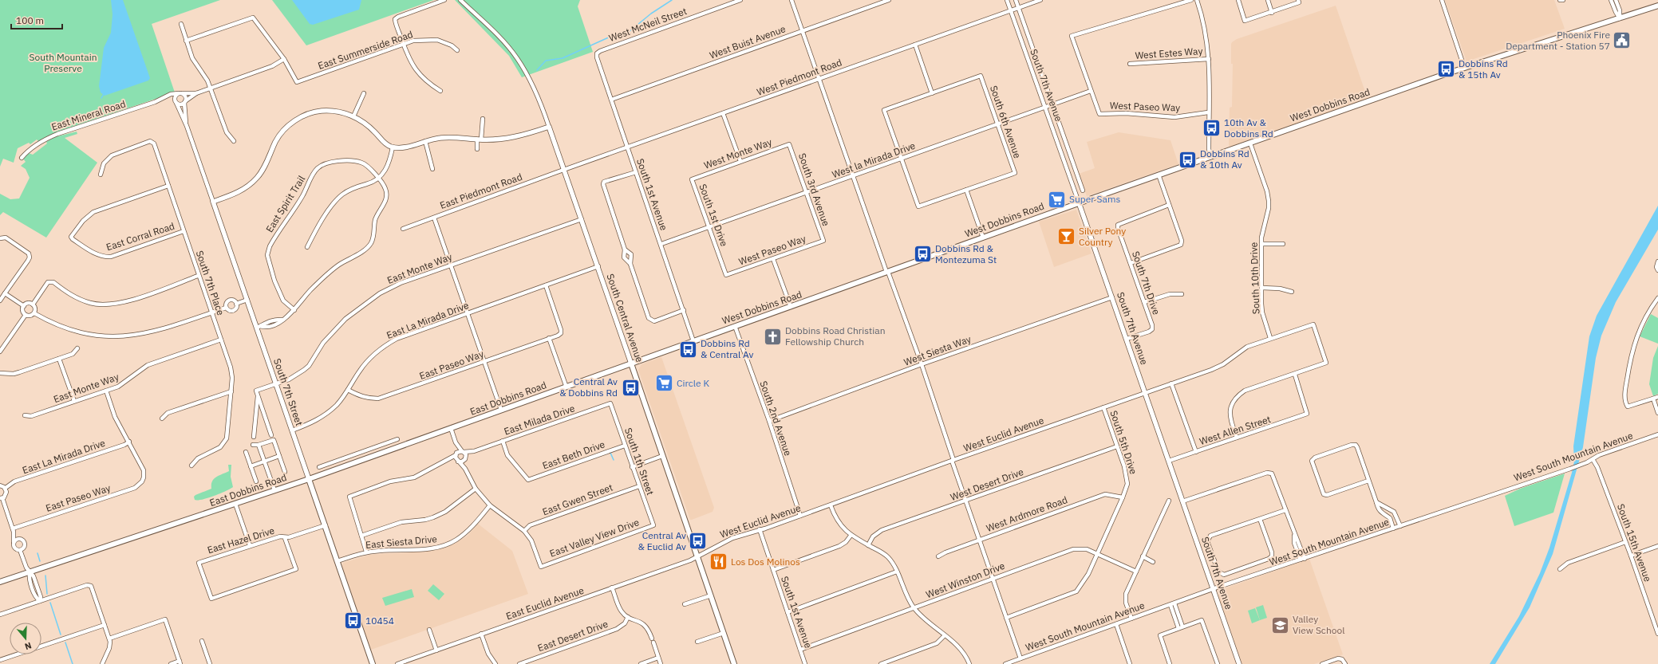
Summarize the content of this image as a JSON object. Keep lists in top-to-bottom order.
{
  "streets": {
    "main road": [
      "West Dobbins Road",
      "South Central Avenue",
      "South 7th Street",
      "East Dobbins Road"
    ],
    "street": [
      "West McNeil Street",
      "West Buist Avenue",
      "East Summerside Road",
      "West Estes Way",
      "West Piedmont Road",
      "South 7th Avenue",
      "West Paseo Way",
      "East Mineral Road",
      "South 6th Avenue",
      "West Monte Way",
      "West la Mirada Drive",
      "South 3rd Avenue",
      "East Piedmont Road",
      "South 1st Avenue",
      "East Spirit Trail",
      "South 1st Drive",
      "East Corral Road",
      "East Monte Way",
      "South 10th Drive",
      "South 7th Place",
      "South 7th Drive",
      "East La Mirada Drive",
      "West Siesta Way",
      "East Paseo Way",
      "South 2nd Avenue",
      "East Milada Drive",
      "West Allen Street",
      "West Euclid Avenue",
      "South 5th Drive",
      "East Beth Drive",
      "West South Mountain Avenue",
      "South 1th Street",
      "West Desert Drive",
      "East Gwen Street",
      "West Ardmore Road",
      "East Valley View Drive",
      "East Hazel Drive",
      "East Siesta Drive",
      "South 15th Avenue",
      "West Winston Drive",
      "East Euclid Avenue",
      "East Desert Drive"
    ]
  },
  "crossings": [
    ["West McNeil Street", "South 1st Avenue"],
    ["West Buist Avenue", "South 1st Avenue"],
    ["East Summerside Road", "East Mineral Road"],
    ["West Piedmont Road", "South 7th Avenue"],
    ["West Piedmont Road", "East Piedmont Road"],
    ["West Piedmont Road", "South 1st Avenue"],
    ["West Piedmont Road", "South Central Avenue"],
    ["South 7th Avenue", "West Dobbins Road"],
    ["South 7th Avenue", "West la Mirada Drive"],
    ["South 7th Avenue", "South 7th Drive"],
    ["South 7th Avenue", "West Siesta Way"],
    ["South 7th Avenue", "West Allen Street"],
    ["South 7th Avenue", "West Euclid Avenue"],
    ["South 7th Avenue", "West South Mountain Avenue"],
    ["West Dobbins Road", "South 1st Avenue"],
    ["West Dobbins Road", "South 10th Drive"],
    ["West Dobbins Road", "South Central Avenue"],
    ["West Dobbins Road", "East Dobbins Road"],
    ["West Dobbins Road", "South 2nd Avenue"],
    ["West Paseo Way", "West la Mirada Drive"],
    ["West Paseo Way", "South 3rd Avenue"],
    ["West Paseo Way", "South 1st Drive"],
    ["East Mineral Road", "South 7th Street"],
    ["South 6th Avenue", "West la Mirada Drive"],
    ["West Monte Way", "South 3rd Avenue"],
    ["West Monte Way", "South 1st Drive"],
    ["West la Mirada Drive", "South 3rd Avenue"],
    ["West la Mirada Drive", "South 1st Avenue"],
    ["West la Mirada Drive", "South 1st Drive"],
    ["East Piedmont Road", "South Central Avenue"],
    ["South 1st Avenue", "West Euclid Avenue"],
    ["South 1st Avenue", "West Winston Drive"],
    ["East Corral Road", "South 7th Place"],
    ["East Monte Way", "South 7th Place"],
    ["East Monte Way", "South Central Avenue"],
    ["East Monte Way", "South 7th Street"],
    ["South 10th Drive", "West Euclid Avenue"],
    ["South Central Avenue", "East La Mirada Drive"],
    ["South Central Avenue", "East Dobbins Road"],
    ["South Central Avenue", "West Euclid Avenue"],
    ["South Central Avenue", "East Euclid Avenue"],
    ["East La Mirada Drive", "East Paseo Way"],
    ["East La Mirada Drive", "South 7th Street"],
    ["West Siesta Way", "South 2nd Avenue"],
    ["South 7th Street", "East Dobbins Road"],
    ["South 7th Street", "East Hazel Drive"],
    ["South 7th Street", "East Siesta Drive"],
    ["South 2nd Avenue", "West Euclid Avenue"],
    ["East Milada Drive", "East Beth Drive"],
    ["East Milada Drive", "South 1th Street"],
    ["West Allen Street", "West Euclid Avenue"],
    ["West Euclid Avenue", "South 5th Drive"],
    ["West Euclid Avenue", "East Euclid Avenue"],
    ["South 5th Drive", "West Desert Drive"],
    ["South 5th Drive", "West Ardmore Road"],
    ["South 5th Drive", "West Winston Drive"],
    ["East Beth Drive", "South 1th Street"],
    ["West South Mountain Avenue", "South 15th Avenue"],
    ["South 1th Street", "East Gwen Street"],
    ["South 1th Street", "East Valley View Drive"],
    ["East Gwen Street", "East Valley View Drive"]
  ],
  "parks": ["South Mountain Preserve"],
  "places": {
    "public building": ["Phoenix Fire Department - Station 57"],
    "bus stop": [
      "Dobbins Rd & 15th Av",
      "10th Av & Dobbins Rd",
      "Dobbins Rd & 10th Av",
      "Dobbins Rd & Montezuma St",
      "Dobbins Rd & Central Av",
      "Central Av & Dobbins Rd",
      "Central Av & Euclid Av",
      "10454"
    ],
    "supermarket": ["Super Sams", "Circle K"],
    "bar": ["Silver Pony Country"],
    "church": ["Dobbins Road Christian Fellowship Church"],
    "restaurant": ["Los Dos Molinos"],
    "school or university": ["Valley View School"]
  },
  "scale_bar": "100 m",
  "north": "bottom"
}
